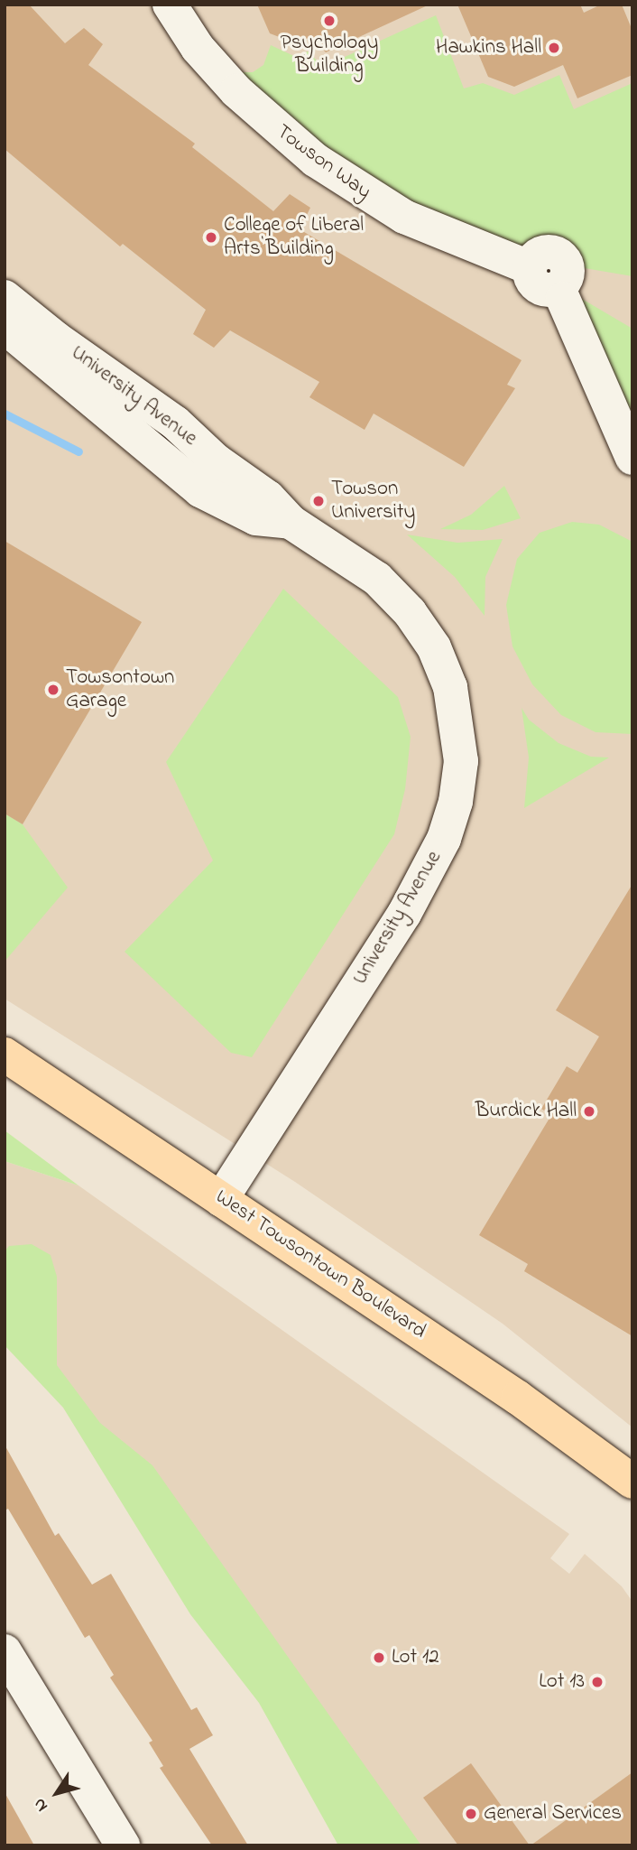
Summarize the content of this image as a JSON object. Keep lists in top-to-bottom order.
{
  "streets": {
    "main road": ["West Towsontown Boulevard"],
    "street": ["Towson Way", "University Avenue"]
  },
  "crossings": [
    ["University Avenue", "West Towsontown Boulevard"]
  ],
  "places": [
    "Psychology Building",
    "Hawkins Hall",
    "College of Liberal Arts Building",
    "Towson University",
    "Towsontown Garage",
    "Burdick Hall",
    "Lot 12",
    "Lot 13",
    "General Services"
  ],
  "north": "bottom left"
}
